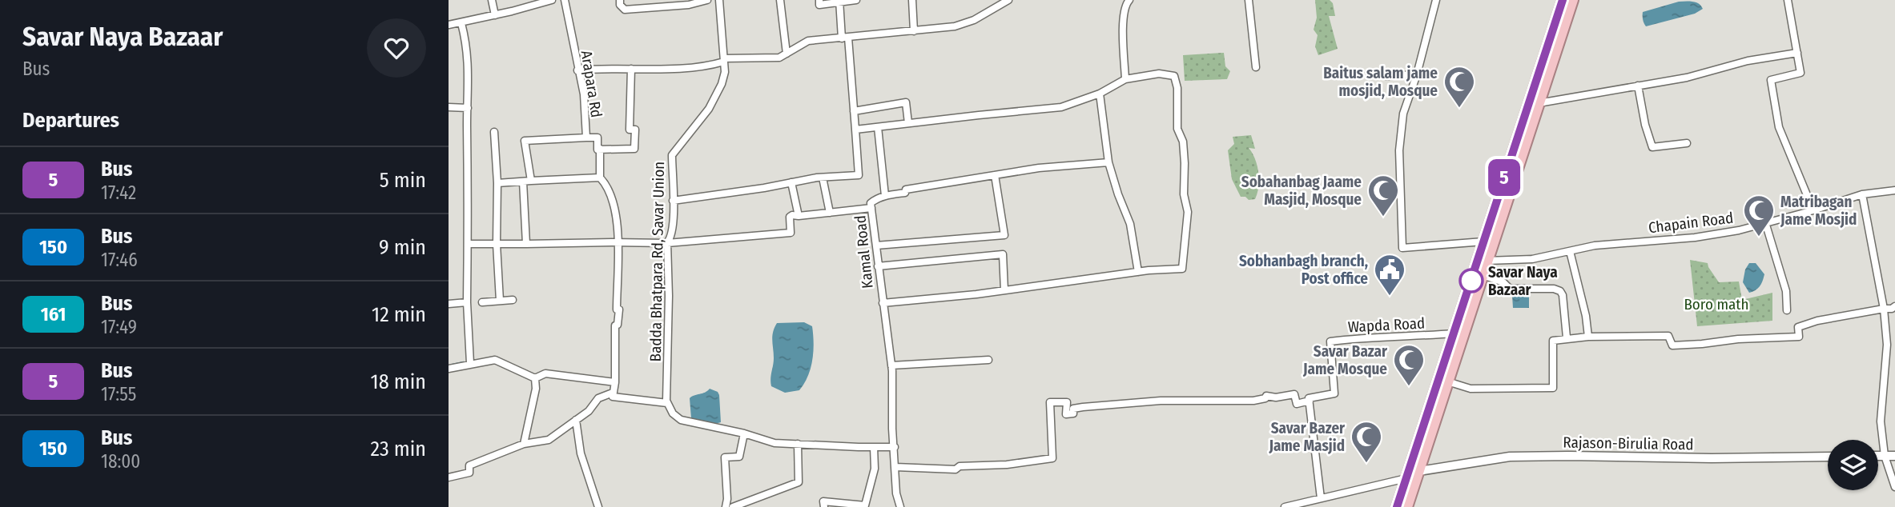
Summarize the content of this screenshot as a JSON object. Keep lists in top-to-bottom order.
{
  "streets": {
    "street": [
      "Arapara Rd",
      "Chapain Road",
      "Kamal Road",
      "Badda Bhatpara Rd, Savar Union",
      "Wapda Road",
      "Rajason-Birulia Road"
    ]
  },
  "parks": ["Boro math"],
  "places": {
    "mosque": [
      "Baitus salam jame mosjid, Mosque",
      "Sobahanbag Jaame Masjid, Mosque",
      "Matribagan Jame Mosjid",
      "Savar Bazar Jame Mosque",
      "Savar Bazer Jame Masjid"
    ],
    "other": ["Savar Naya Bazaar"],
    "public building": ["Sobhanbagh branch, Post office"]
  },
  "lines": ["bus line 5"],
  "page": {
    "heading": [
      ["Savar Naya Bazaar", "Bus"],
      "Departures"
    ],
    "on_map": "5",
    "list": [
      {
        "mark": "5",
        "name": "Bus",
        "note": "17:42",
        "value": "5 min"
      },
      {
        "mark": "150",
        "name": "Bus",
        "note": "17:46",
        "value": "9 min"
      },
      {
        "mark": "161",
        "name": "Bus",
        "note": "17:49",
        "value": "12 min"
      },
      {
        "mark": "5",
        "name": "Bus",
        "note": "17:55",
        "value": "18 min"
      },
      {
        "mark": "150",
        "name": "Bus",
        "note": "18:00",
        "value": "23 min"
      }
    ]
  }
}
